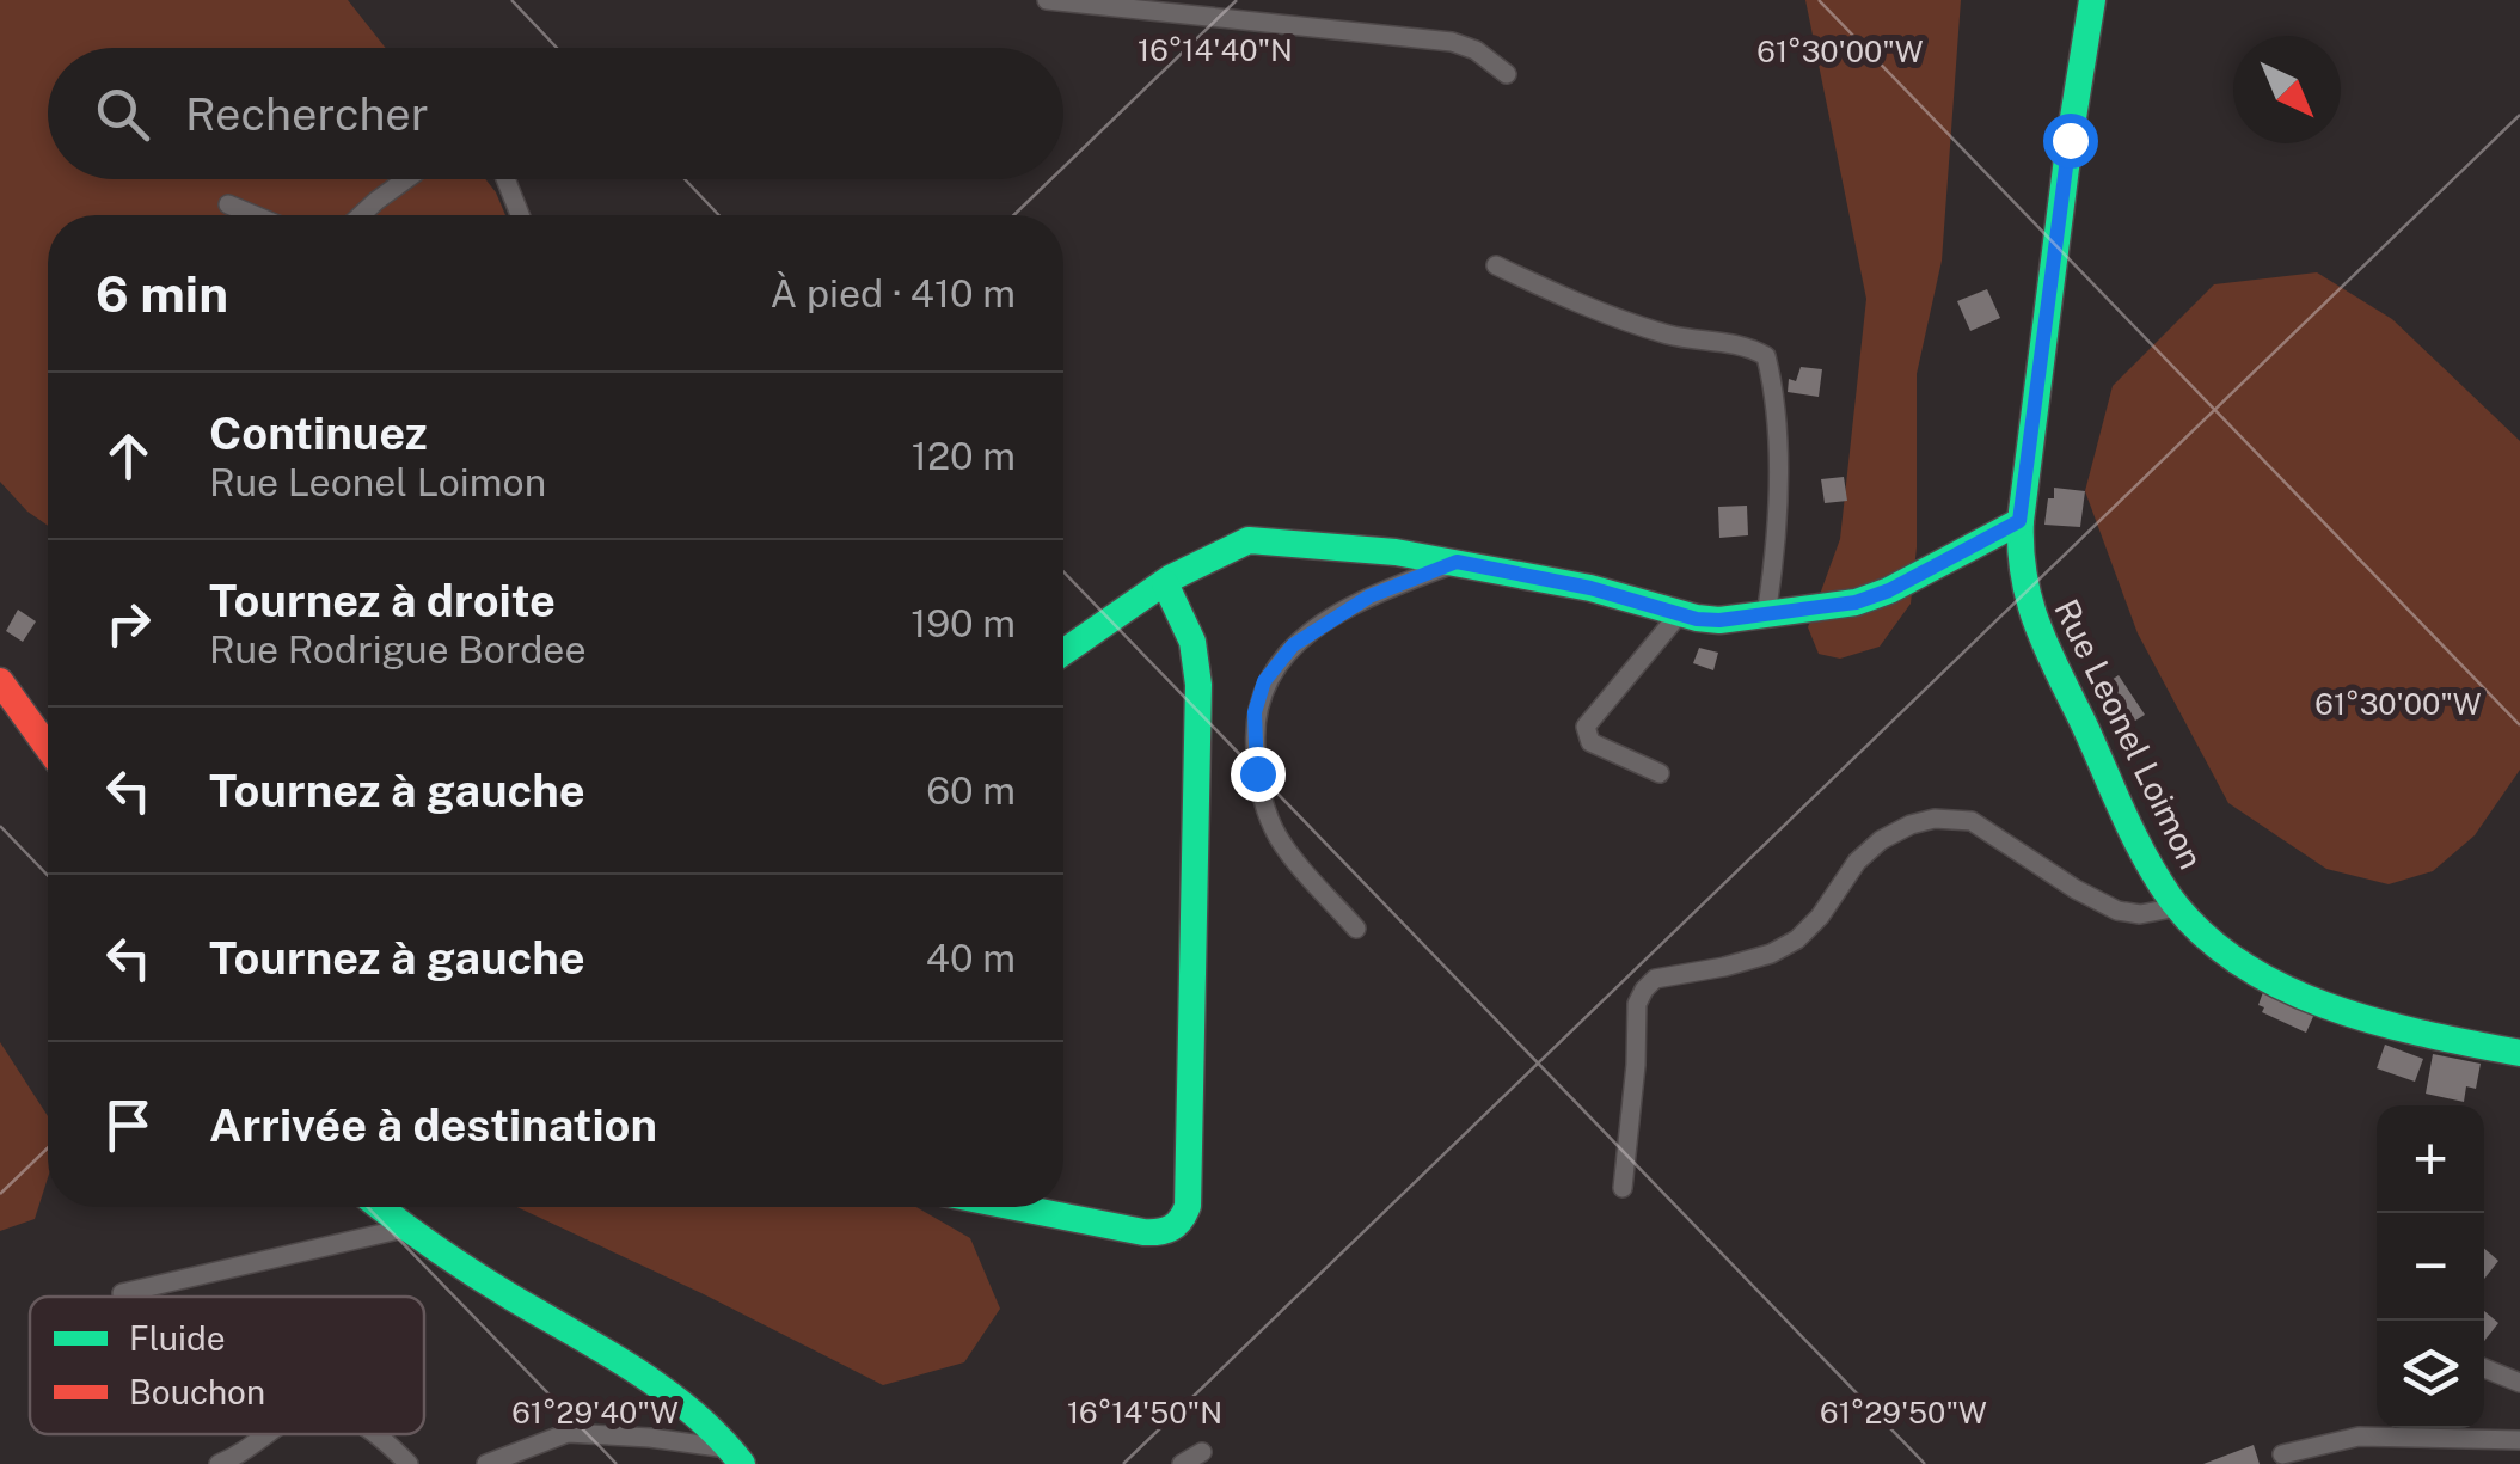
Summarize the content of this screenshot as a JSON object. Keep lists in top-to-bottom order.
{
  "streets": {
    "street": ["Rue Leonel Loimon"]
  },
  "legend": ["Fluide", "Bouchon"],
  "north": "bottom right",
  "page": {
    "search": "Rechercher",
    "heading": ["6 min", "À pied · 410 m"],
    "list": [
      ["Continuez", "Rue Leonel Loimon", "120 m"],
      ["Tournez à droite", "Rue Rodrigue Bordee", "190 m"],
      ["Tournez à gauche", "60 m"],
      ["Tournez à gauche", "40 m"],
      "Arrivée à destination"
    ],
    "map_buttons": ["+", "−"]
  },
  "coordinates": [
    "16°14'40\"N",
    "61°30'00\"W",
    "61°29'40\"W",
    "61°29'50\"W",
    "16°14'50\"N"
  ]
}
